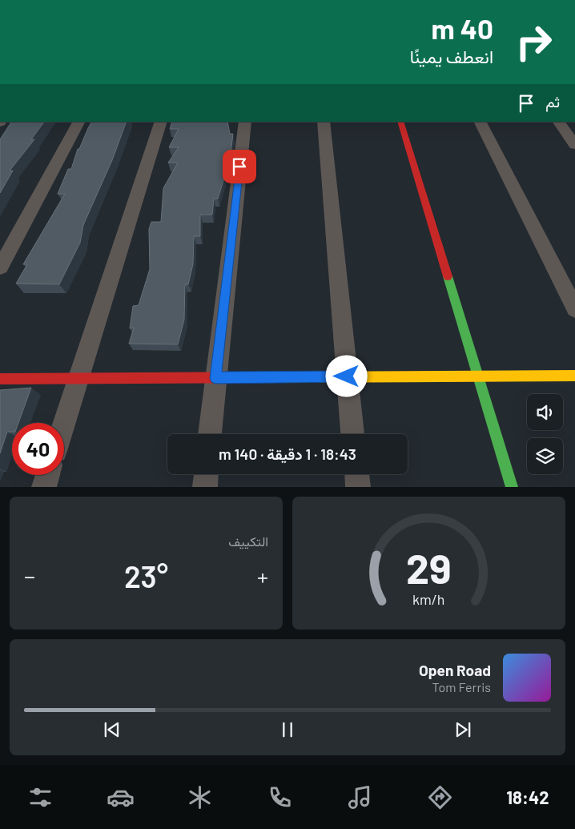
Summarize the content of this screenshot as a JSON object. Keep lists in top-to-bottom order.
{
  "page": {
    "turn": ["40 m", "انعطف يمينًا"],
    "then": "ثم",
    "limit": "40",
    "trip": "18:43 · 1 دقيقة · 140 m",
    "tile": "التكييف",
    "heat": ["−", "23°", "+"],
    "song": ["Open Road", "Tom Ferris"],
    "tabs": "18:42",
    "gauge": ["29", "km/h"]
  }
}
